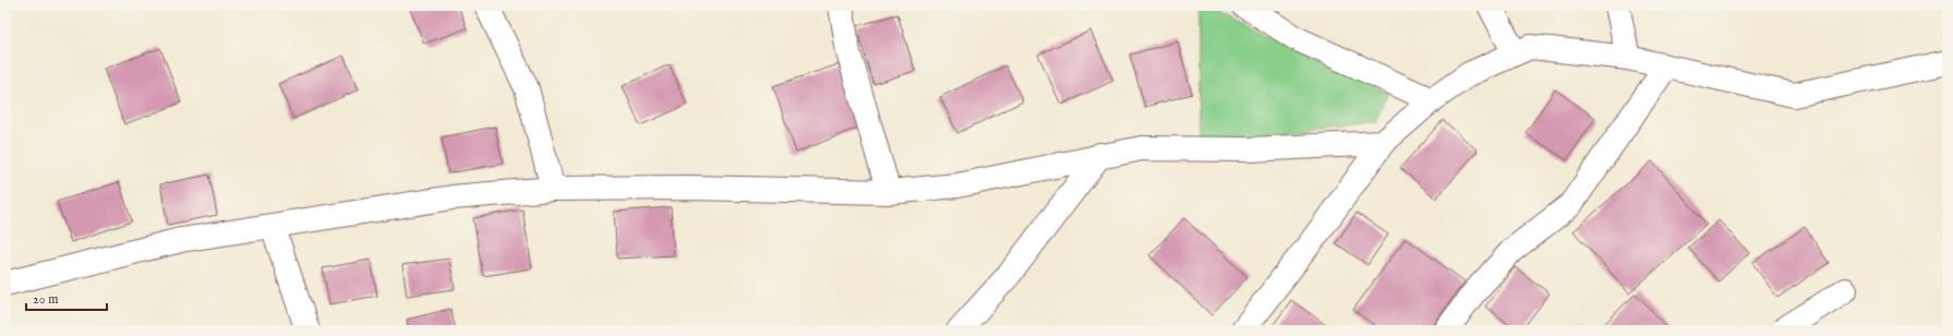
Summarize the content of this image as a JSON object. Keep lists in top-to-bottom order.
{
  "scale_bar": "20 m"
}
